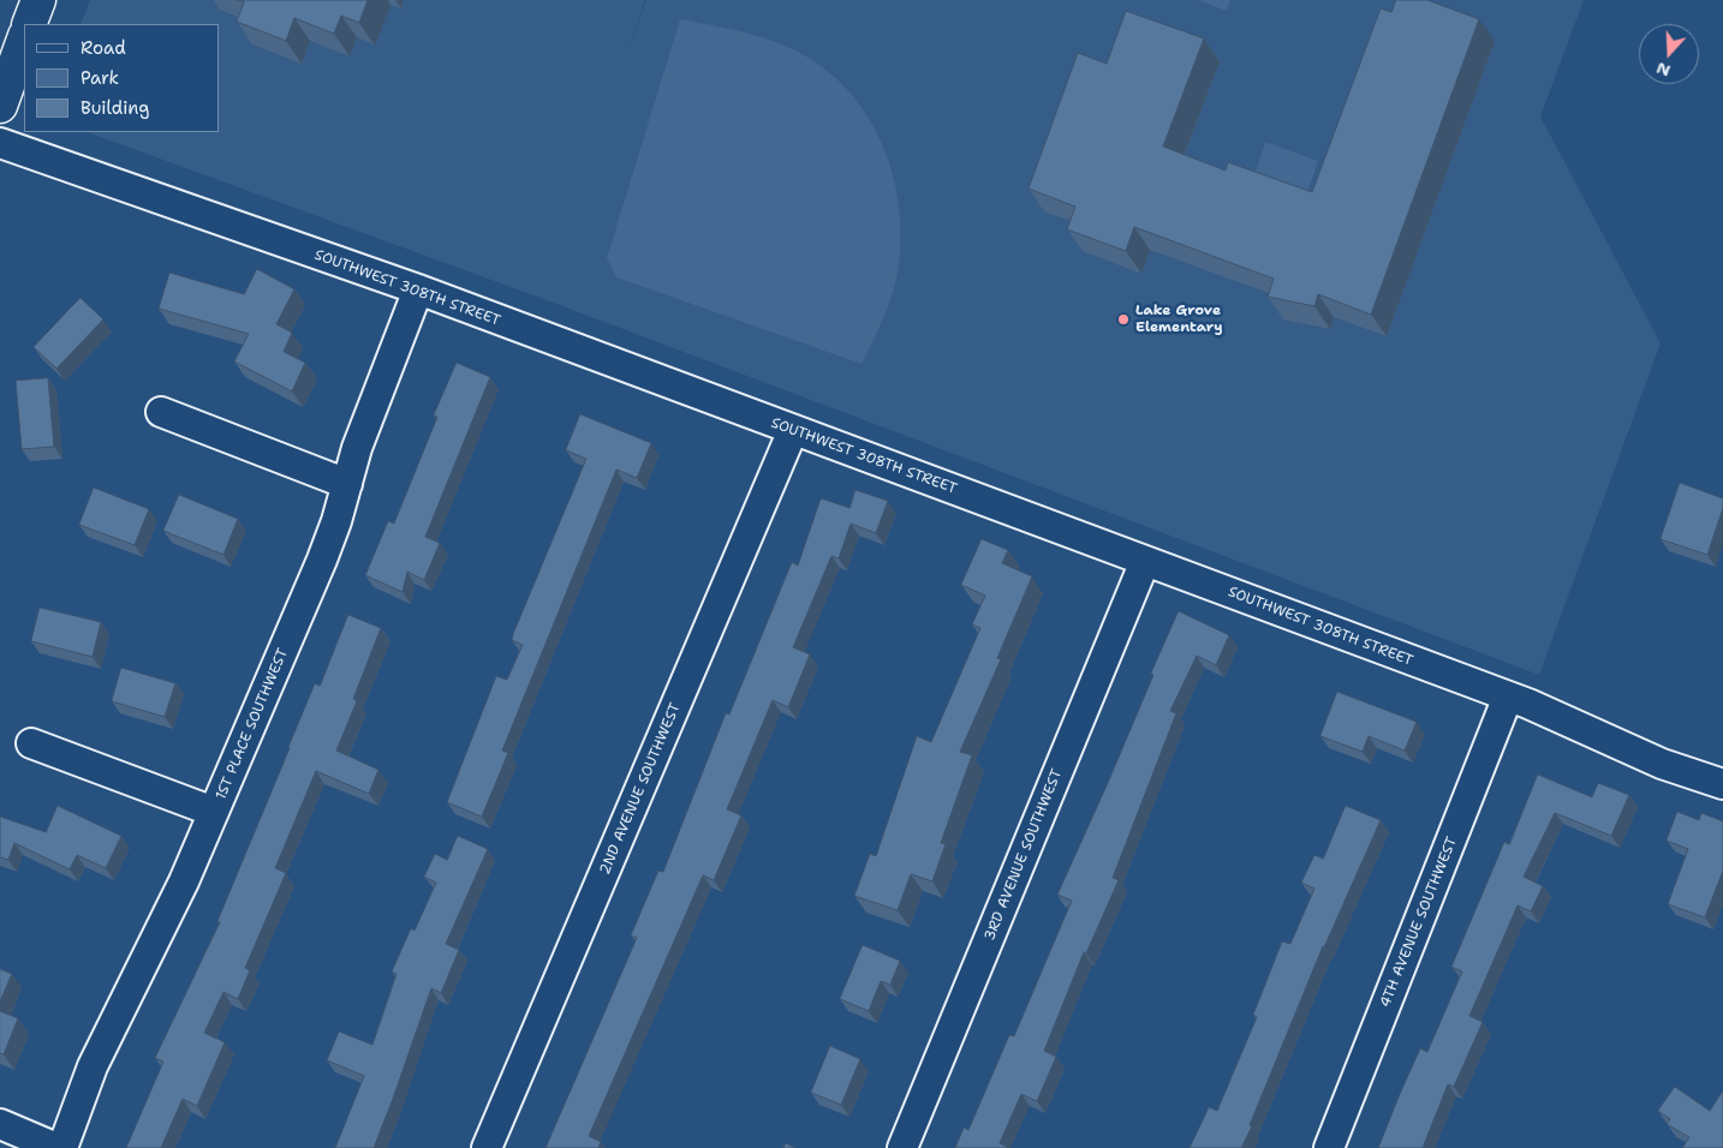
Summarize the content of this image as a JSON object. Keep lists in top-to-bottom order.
{
  "streets": {
    "street": [
      "SOUTHWEST 308TH STREET",
      "1ST PLACE SOUTHWEST",
      "2ND AVENUE SOUTHWEST",
      "3RD AVENUE SOUTHWEST",
      "4TH AVENUE SOUTHWEST"
    ]
  },
  "crossings": [
    ["SOUTHWEST 308TH STREET", "1ST PLACE SOUTHWEST"],
    ["SOUTHWEST 308TH STREET", "2ND AVENUE SOUTHWEST"],
    ["SOUTHWEST 308TH STREET", "3RD AVENUE SOUTHWEST"],
    ["SOUTHWEST 308TH STREET", "4TH AVENUE SOUTHWEST"]
  ],
  "places": ["Lake Grove Elementary"],
  "legend": ["Road", "Park", "Building"],
  "north": "bottom"
}
